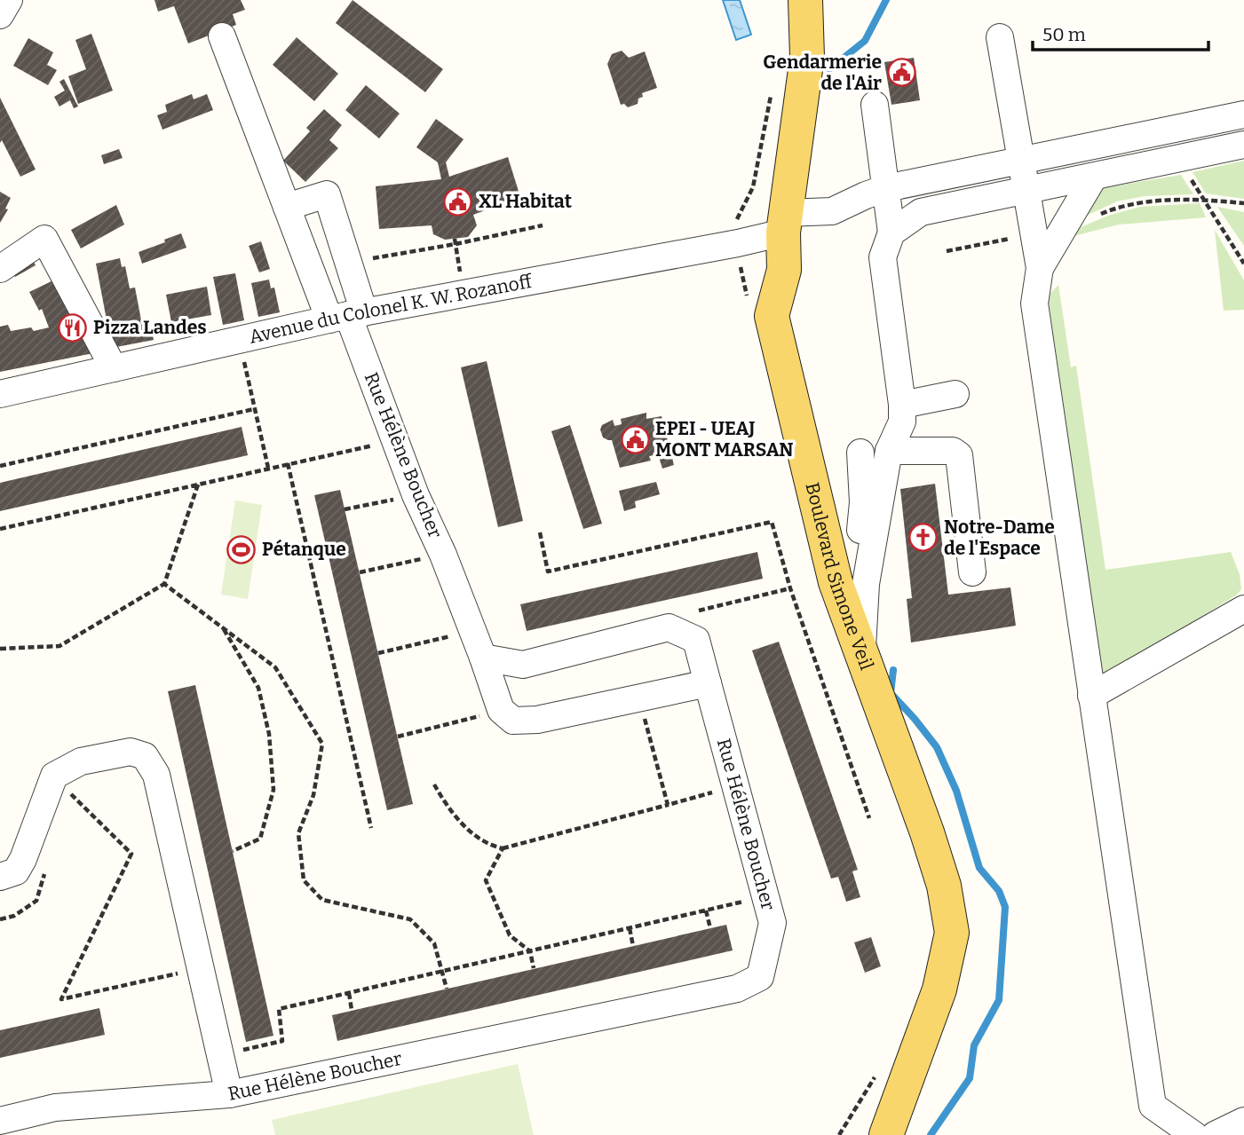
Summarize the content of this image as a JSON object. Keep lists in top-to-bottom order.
{
  "streets": {
    "main road": ["Boulevard Simone Veil"],
    "street": ["Avenue du Colonel K. W. Rozanoff", "Rue Hélène Boucher"]
  },
  "crossings": [
    ["Avenue du Colonel K. W. Rozanoff", "Rue Hélène Boucher"],
    ["Avenue du Colonel K. W. Rozanoff", "Boulevard Simone Veil"]
  ],
  "places": {
    "public building": ["Gendarmerie de l'Air", "XL Habitat", "EPEI - UEAJ MONT MARSAN"],
    "restaurant": ["Pizza Landes"],
    "church": ["Notre-Dame de l'Espace"],
    "sports": ["Pétanque"]
  },
  "scale_bar": "50 m"
}
